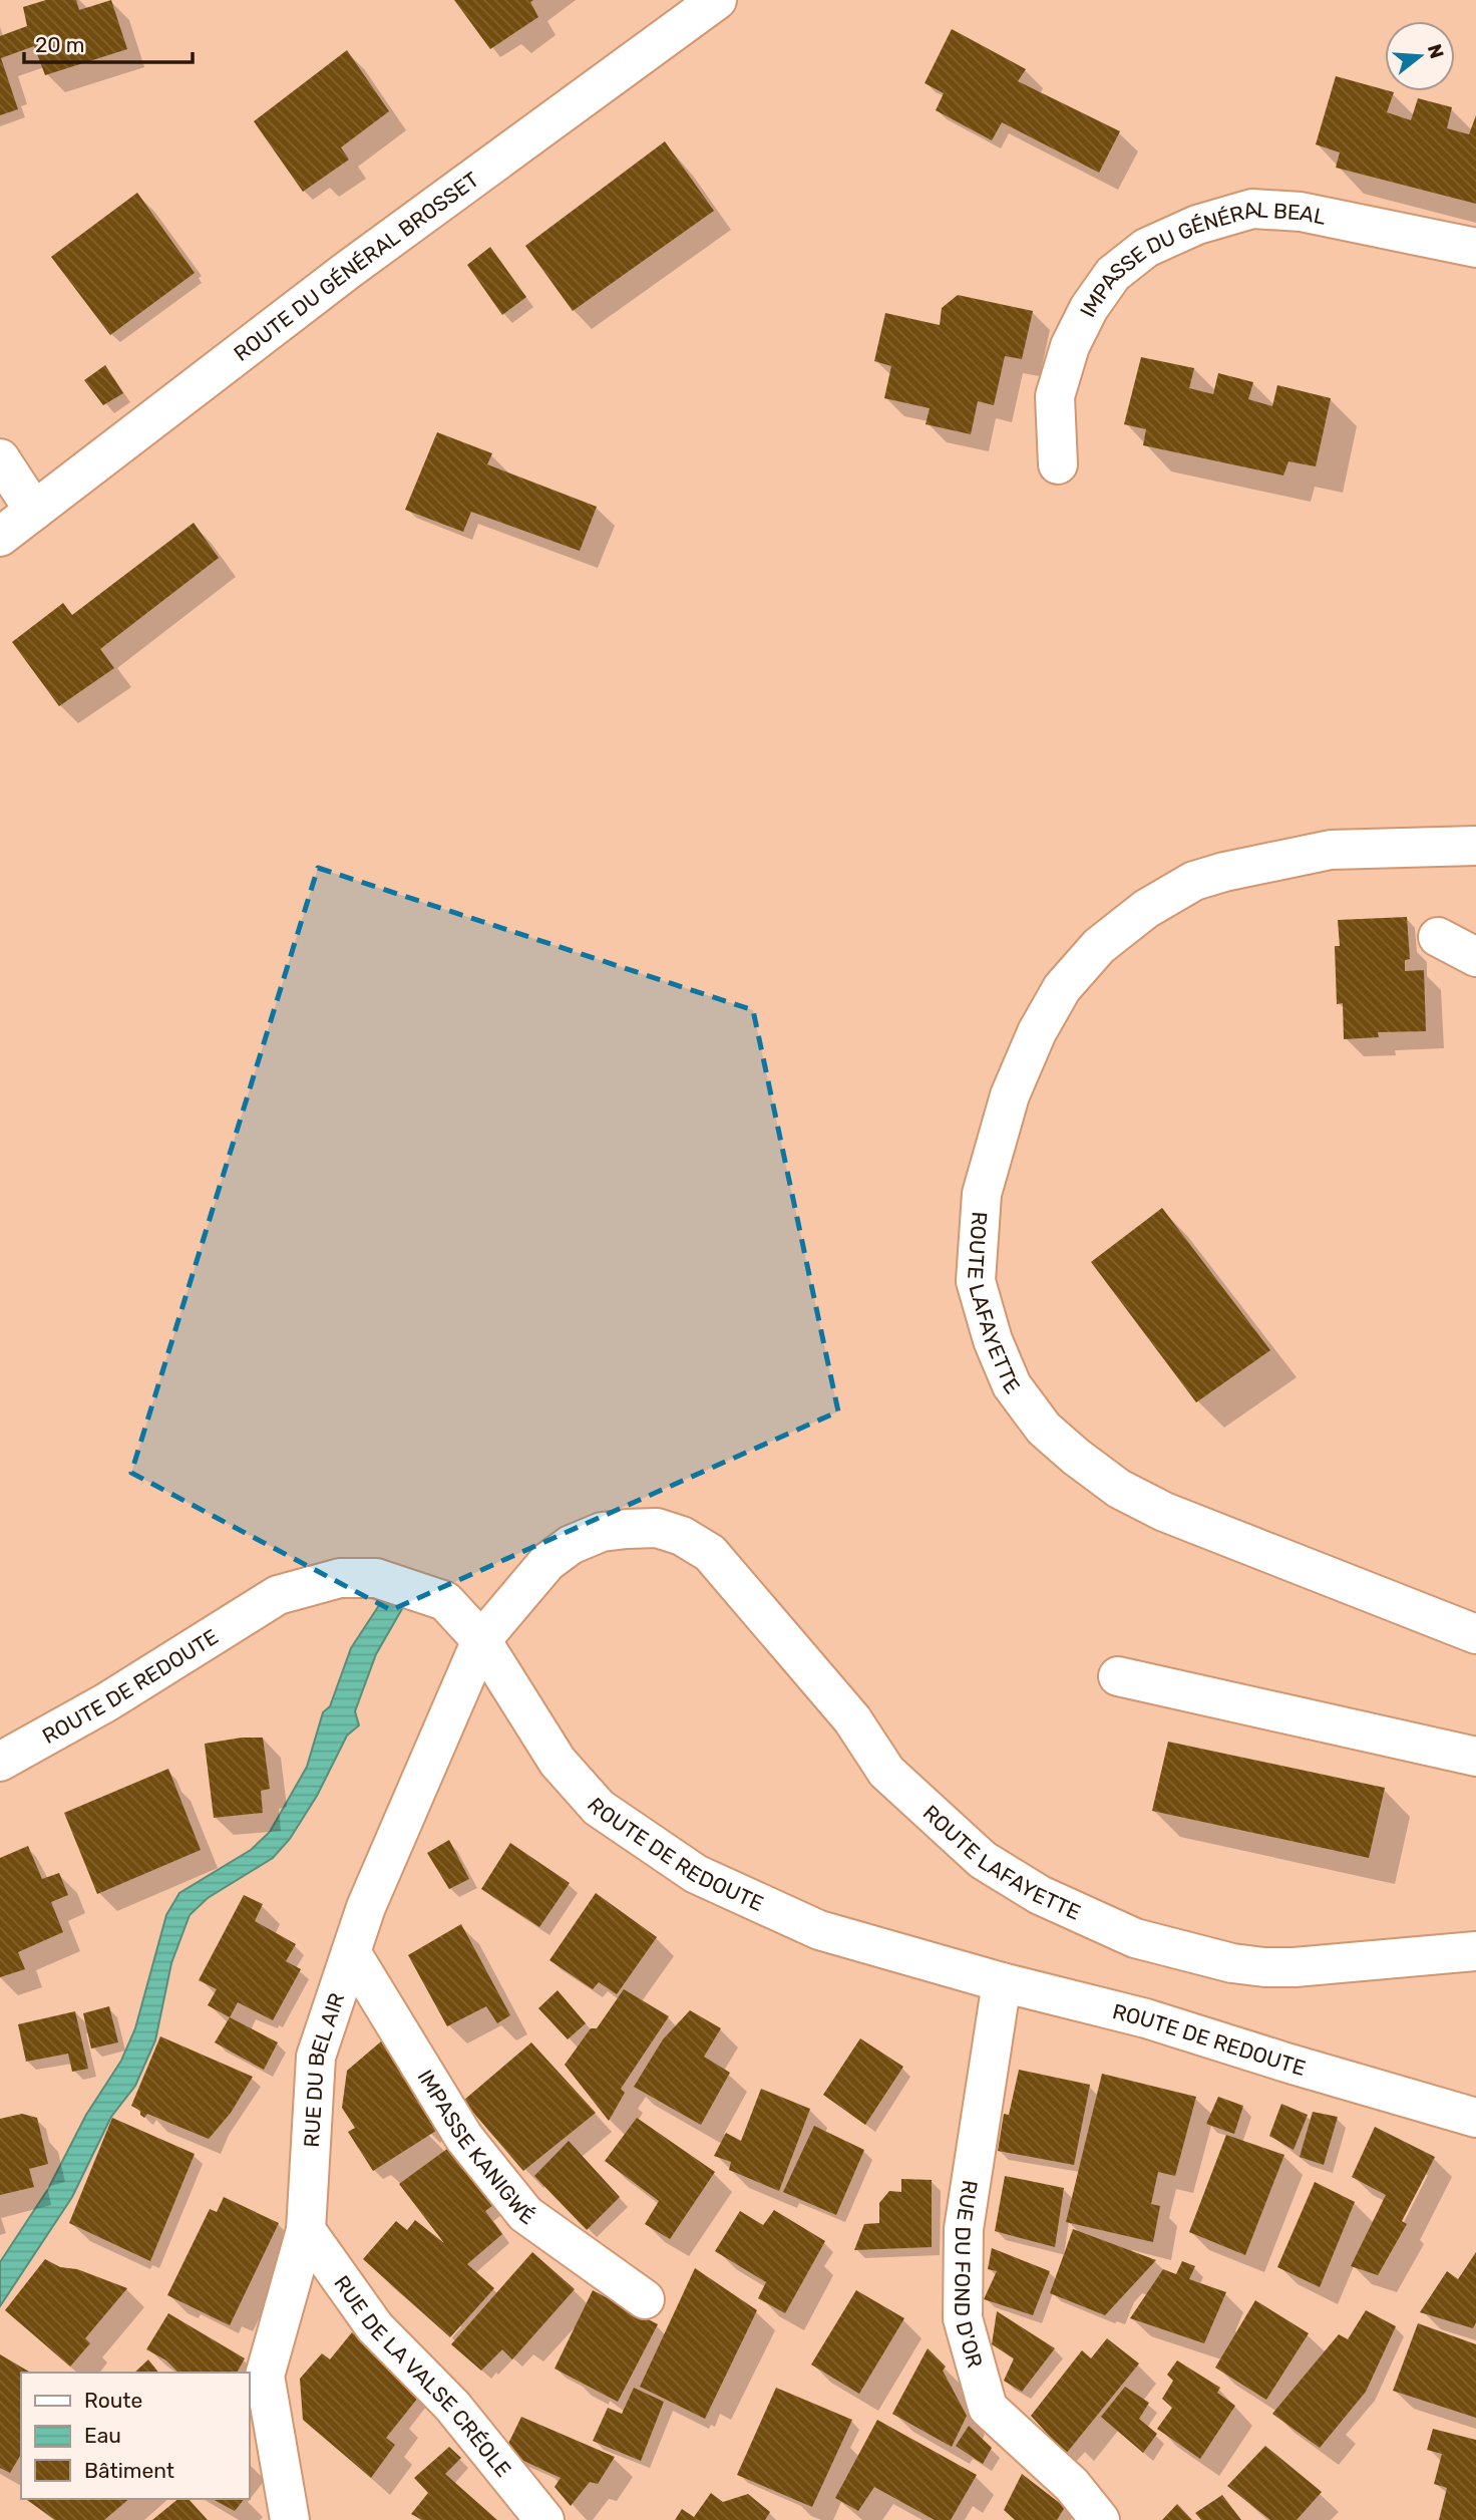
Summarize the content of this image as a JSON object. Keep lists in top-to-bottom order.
{
  "streets": {
    "street": [
      "ROUTE DU GÉNÉRAL BROSSET",
      "IMPASSE DU GÉNÉRAL BEAL",
      "ROUTE LAFAYETTE",
      "ROUTE DE REDOUTE",
      "RUE DU BEL AIR",
      "IMPASSE KANIGWÉ",
      "RUE DU FOND D'OR",
      "RUE DE LA VALSE CRÉOLE"
    ]
  },
  "crossings": [
    ["ROUTE LAFAYETTE", "ROUTE DE REDOUTE"],
    ["ROUTE LAFAYETTE", "RUE DU BEL AIR"],
    ["ROUTE DE REDOUTE", "RUE DU BEL AIR"],
    ["ROUTE DE REDOUTE", "RUE DU FOND D'OR"],
    ["RUE DU BEL AIR", "IMPASSE KANIGWÉ"],
    ["RUE DU BEL AIR", "RUE DE LA VALSE CRÉOLE"]
  ],
  "legend": ["Route", "Eau", "Bâtiment"],
  "scale_bar": "20 m",
  "north": "right"
}
